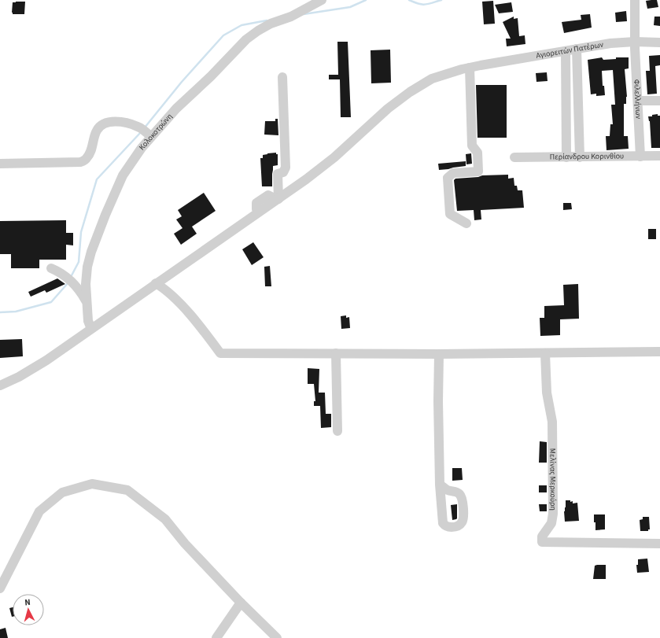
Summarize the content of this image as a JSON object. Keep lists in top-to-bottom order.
{
  "streets": {
    "street": [
      "Αγιορειτών Πατέρων",
      "Φιλελλήνων",
      "Κολοκοτρώνη",
      "Περίανδρου Κορινθίου",
      "Μελίνας Μερκούρη"
    ]
  },
  "crossings": [
    ["Αγιορειτών Πατέρων", "Φιλελλήνων"],
    ["Αγιορειτών Πατέρων", "Κολοκοτρώνη"],
    ["Φιλελλήνων", "Περίανδρου Κορινθίου"]
  ],
  "north": "top"
}
